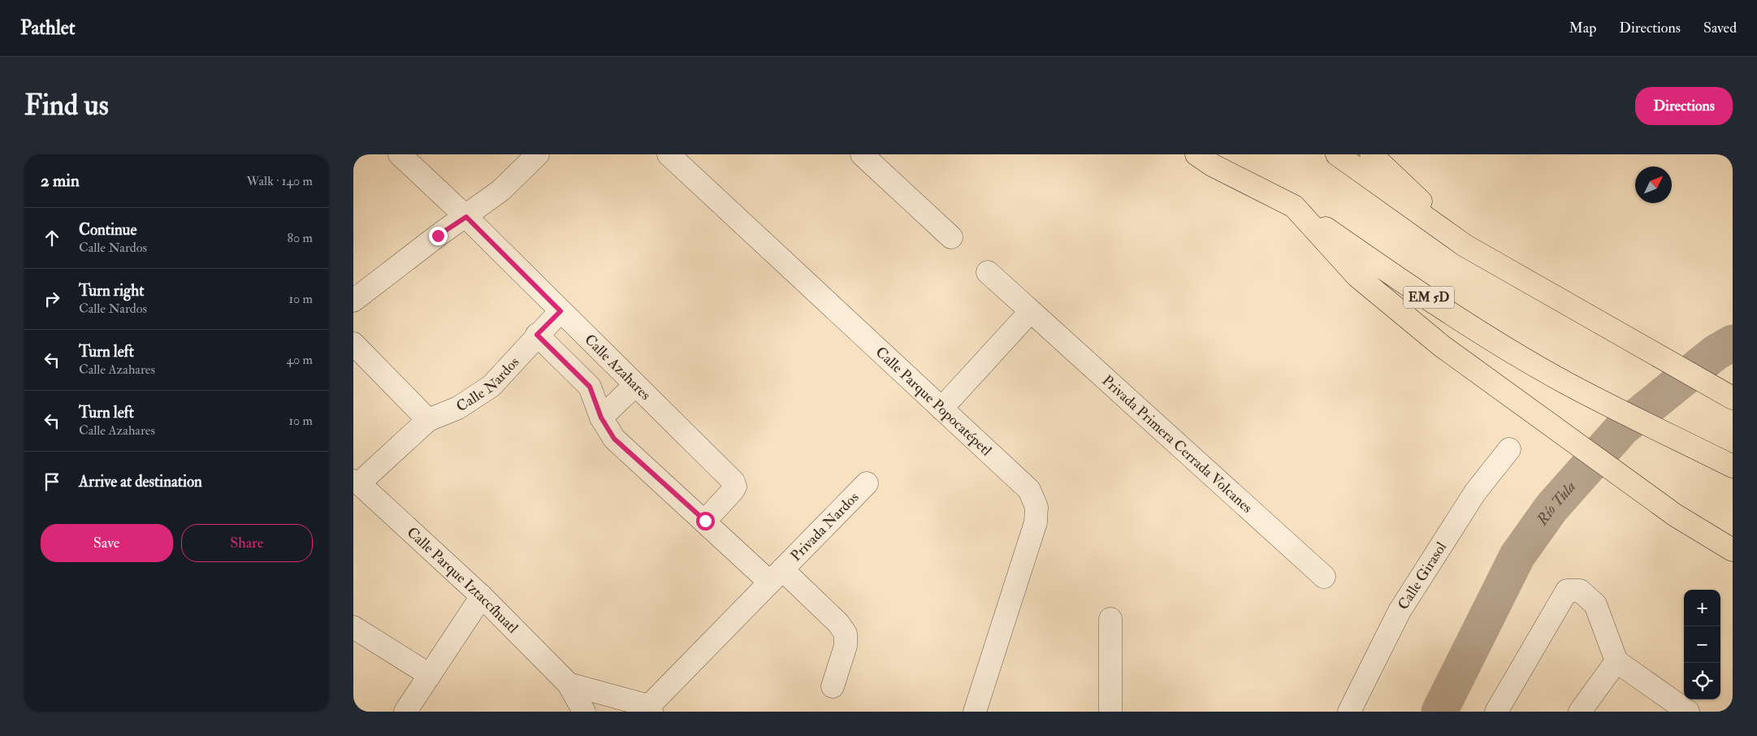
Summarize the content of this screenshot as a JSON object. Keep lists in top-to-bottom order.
{
  "streets": {
    "highway": ["EM 5D"],
    "street": [
      "Calle Azahares",
      "Calle Nardos",
      "Calle Parque Popocatépetl",
      "Privada Primera Cerrada Volcanes",
      "Privada Nardos",
      "Calle Girasol",
      "Calle Parque Iztaccíhuatl"
    ]
  },
  "crossings": [
    ["Calle Azahares", "Calle Nardos"]
  ],
  "water": ["Río Tula"],
  "north": "top right",
  "page": {
    "header": "Pathlet",
    "nav": ["Map", "Directions", "Saved"],
    "buttons": [
      "Directions",
      ["Save", "Share"]
    ],
    "title": "Find us",
    "heading": ["2 min", "Walk · 140 m"],
    "list": [
      ["Continue", "Calle Nardos", "80 m"],
      ["Turn right", "Calle Nardos", "10 m"],
      ["Turn left", "Calle Azahares", "40 m"],
      ["Turn left", "Calle Azahares", "10 m"],
      "Arrive at destination"
    ],
    "map_buttons": ["+", "−"]
  }
}
